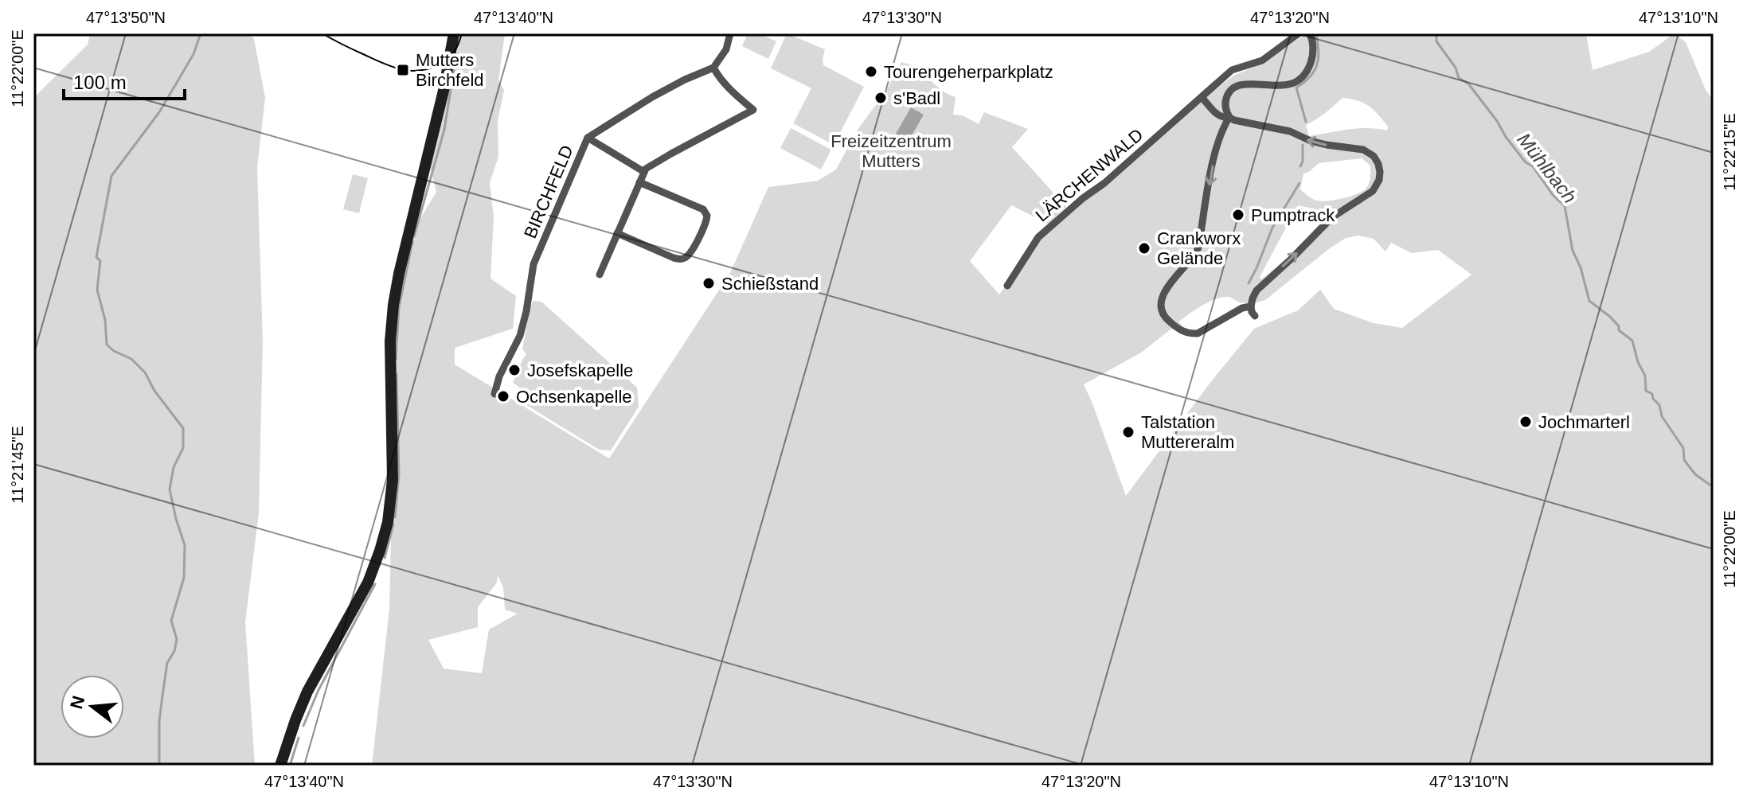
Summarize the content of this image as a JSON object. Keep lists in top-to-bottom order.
{
  "streets": {
    "street": ["LÄRCHENWALD", "BIRCHFELD"]
  },
  "water": ["Mühlbach"],
  "parks": ["Freizeitzentrum Mutters"],
  "places": {
    "transit": ["Mutters Birchfeld"],
    "other": [
      "Tourengeherparkplatz",
      "s'Badl",
      "Pumptrack",
      "Crankworx Gelände",
      "Schießstand",
      "Josefskapelle",
      "Ochsenkapelle",
      "Jochmarterl",
      "Talstation Muttereralm"
    ]
  },
  "scale_bar": "100 m",
  "north": "left",
  "coordinates": [
    "47°13'50\"N",
    "47°13'40\"N",
    "47°13'30\"N",
    "47°13'20\"N",
    "47°13'10\"N",
    "11°22'00\"E",
    "11°22'15\"E",
    "11°21'45\"E"
  ]
}
